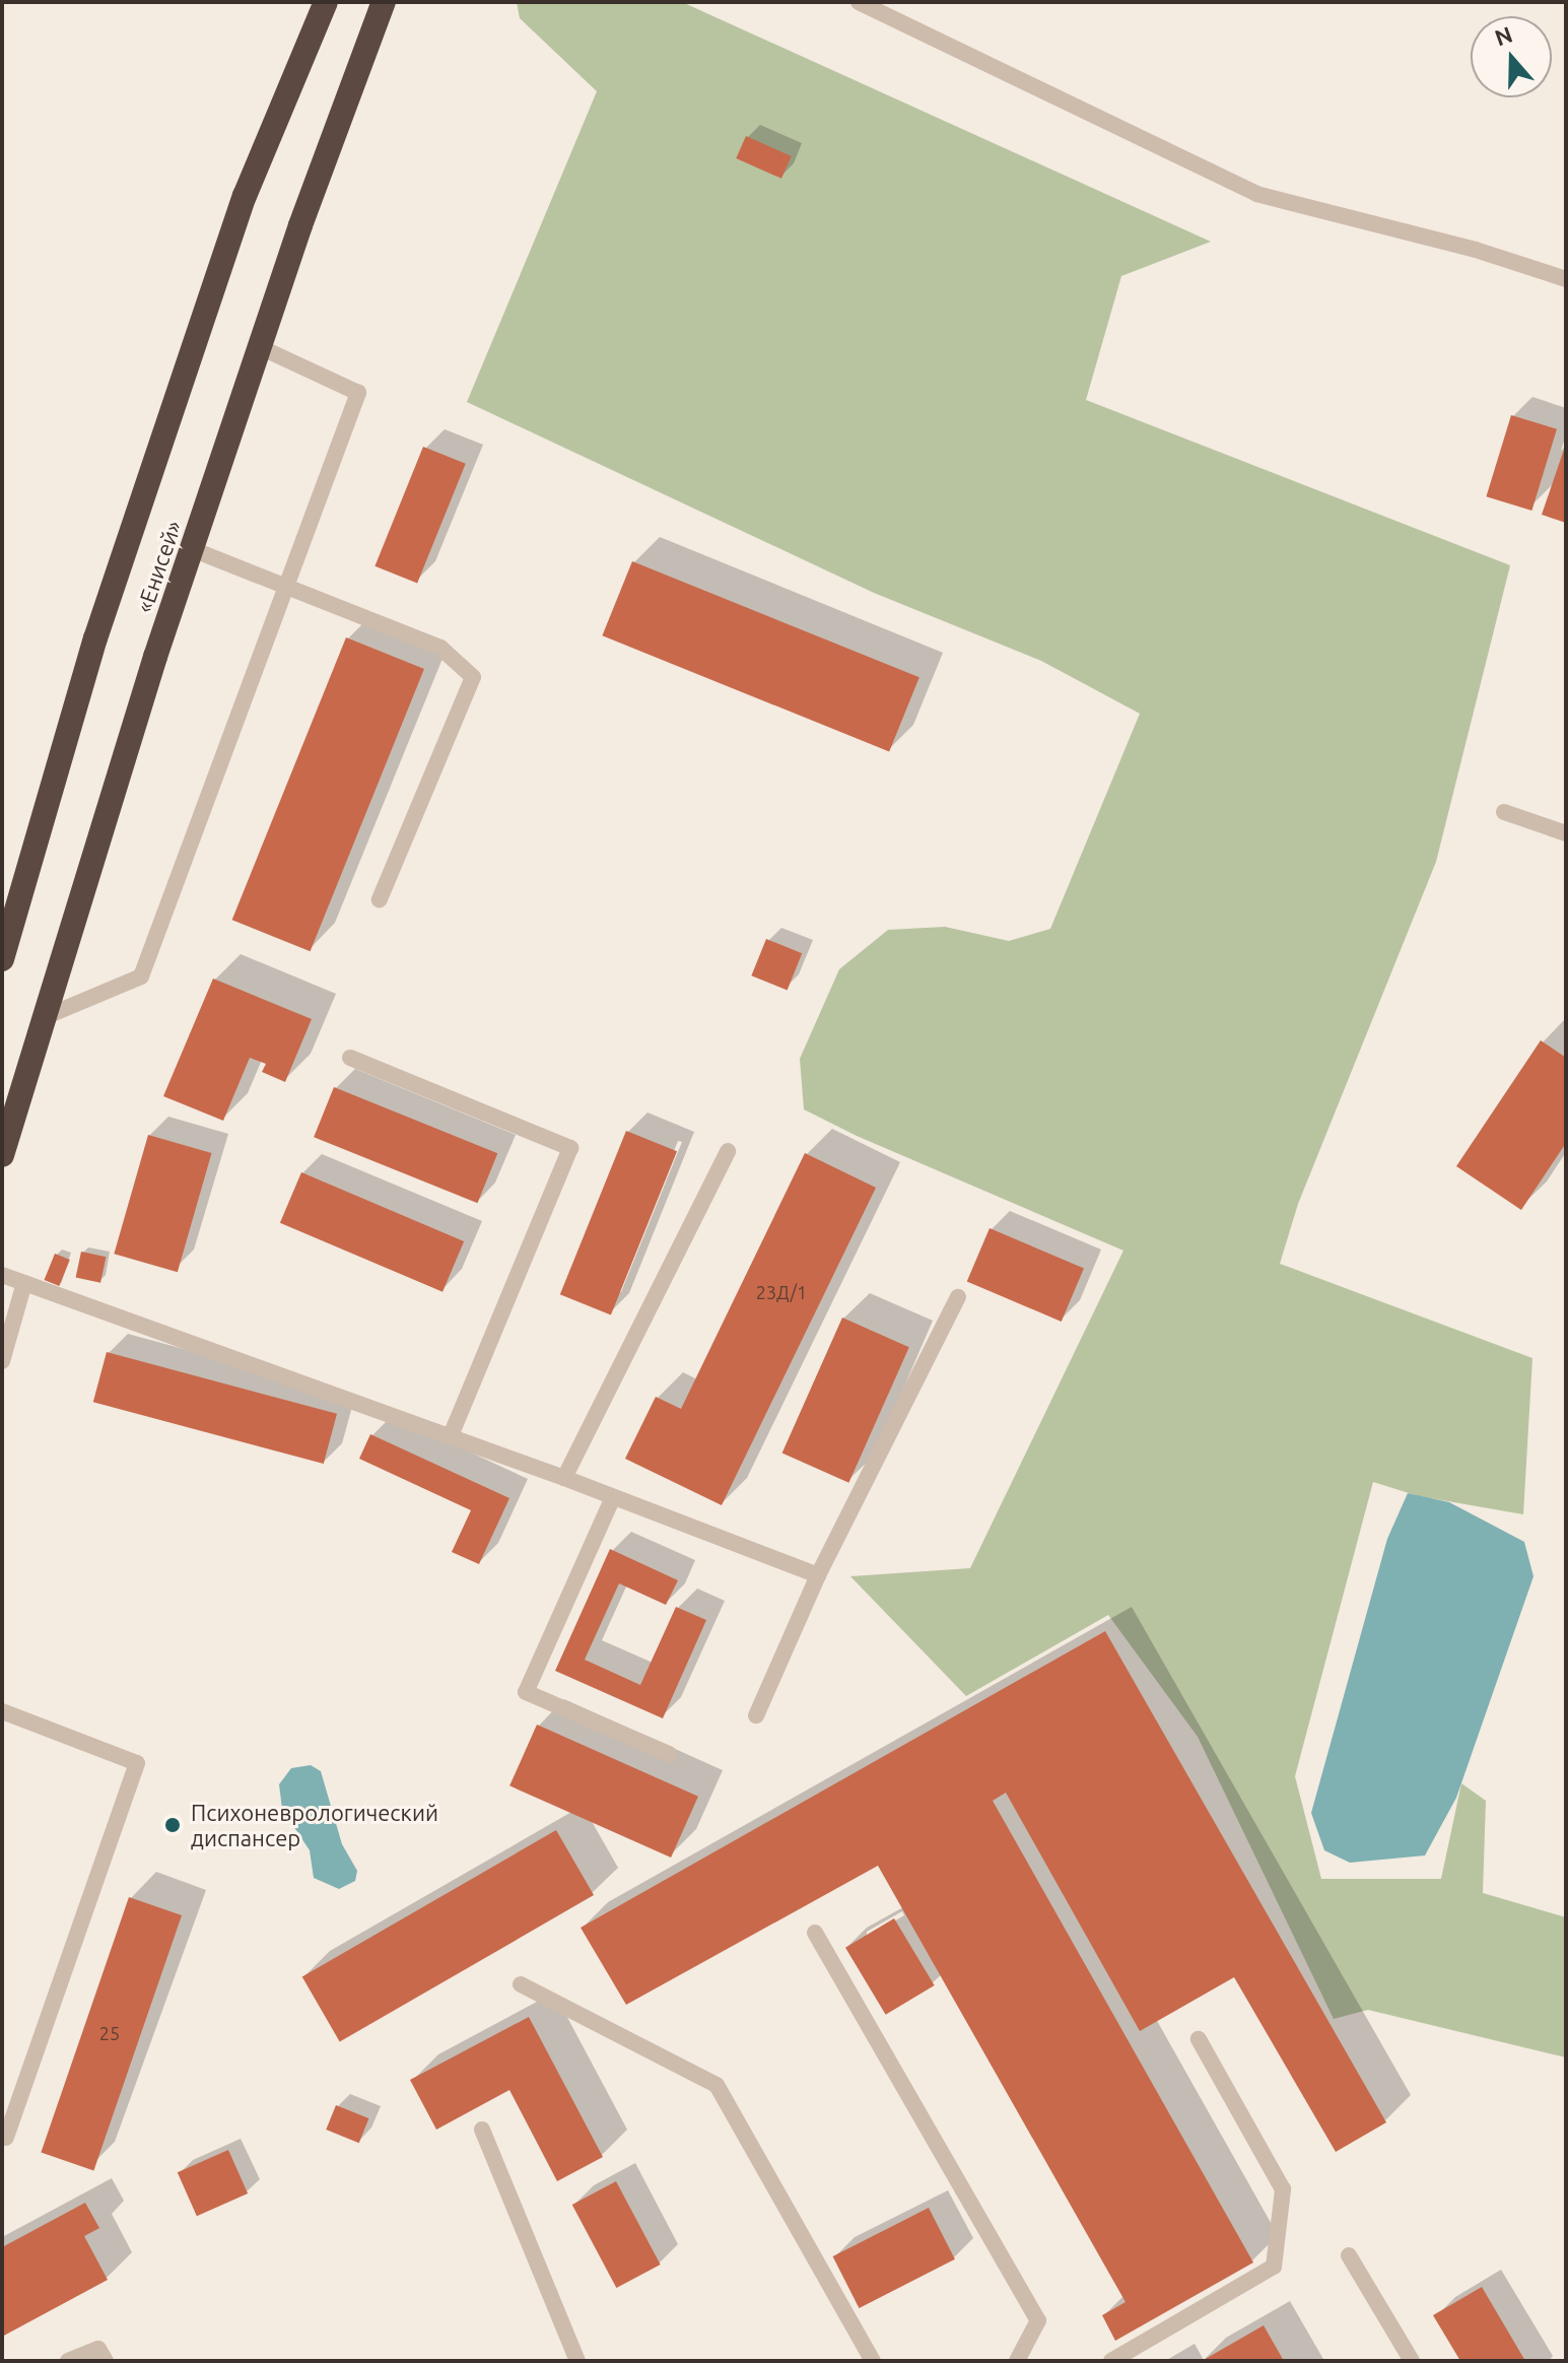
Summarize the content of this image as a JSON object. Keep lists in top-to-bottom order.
{
  "streets": {
    "highway": ["«Енисей»"]
  },
  "places": ["Психоневрологический диспансер"],
  "house_numbers": ["23Д/1", "25"],
  "north": "top"
}
